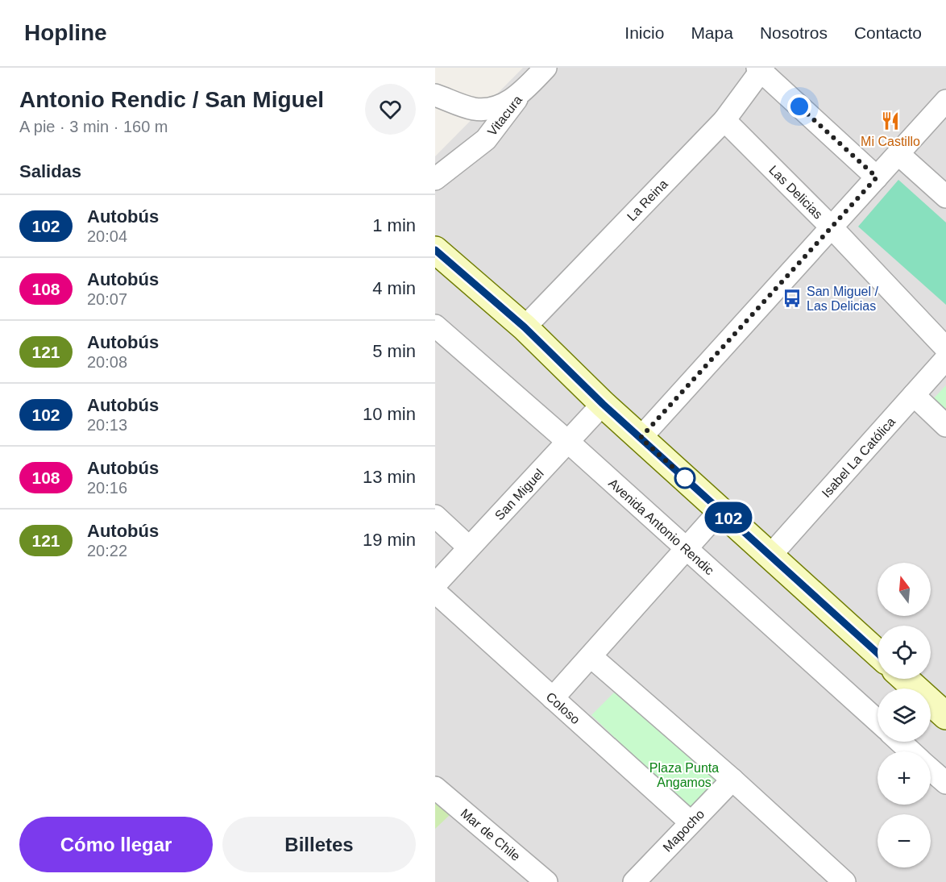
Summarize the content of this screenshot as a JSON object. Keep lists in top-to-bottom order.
{
  "streets": {
    "street": [
      "Vitacura",
      "Las Delicias",
      "La Reina",
      "Isabel La Católica",
      "San Miguel",
      "Avenida Antonio Rendic",
      "Coloso",
      "Mapocho",
      "Mar de Chile"
    ]
  },
  "crossings": [
    ["Las Delicias", "La Reina"],
    ["San Miguel", "Avenida Antonio Rendic"],
    ["Coloso", "Mapocho"]
  ],
  "parks": ["Plaza Punta Angamos"],
  "places": {
    "restaurant": ["Mi Castillo"],
    "bus stop": ["San Miguel / Las Delicias"]
  },
  "lines": ["bus line 102"],
  "north": "top",
  "page": {
    "header": "Hopline",
    "nav": [
      "Inicio",
      "Mapa",
      "Nosotros",
      "Contacto"
    ],
    "heading": [
      ["Antonio Rendic / San Miguel", "A pie · 3 min · 160 m"],
      "Salidas"
    ],
    "on_map": "102",
    "list": [
      {
        "mark": "102",
        "name": "Autobús",
        "note": "20:04",
        "value": "1 min"
      },
      {
        "mark": "108",
        "name": "Autobús",
        "note": "20:07",
        "value": "4 min"
      },
      {
        "mark": "121",
        "name": "Autobús",
        "note": "20:08",
        "value": "5 min"
      },
      {
        "mark": "102",
        "name": "Autobús",
        "note": "20:13",
        "value": "10 min"
      },
      {
        "mark": "108",
        "name": "Autobús",
        "note": "20:16",
        "value": "13 min"
      },
      {
        "mark": "121",
        "name": "Autobús",
        "note": "20:22",
        "value": "19 min"
      }
    ],
    "map_buttons": ["+", "−"],
    "buttons": ["Cómo llegar", "Billetes"]
  }
}
